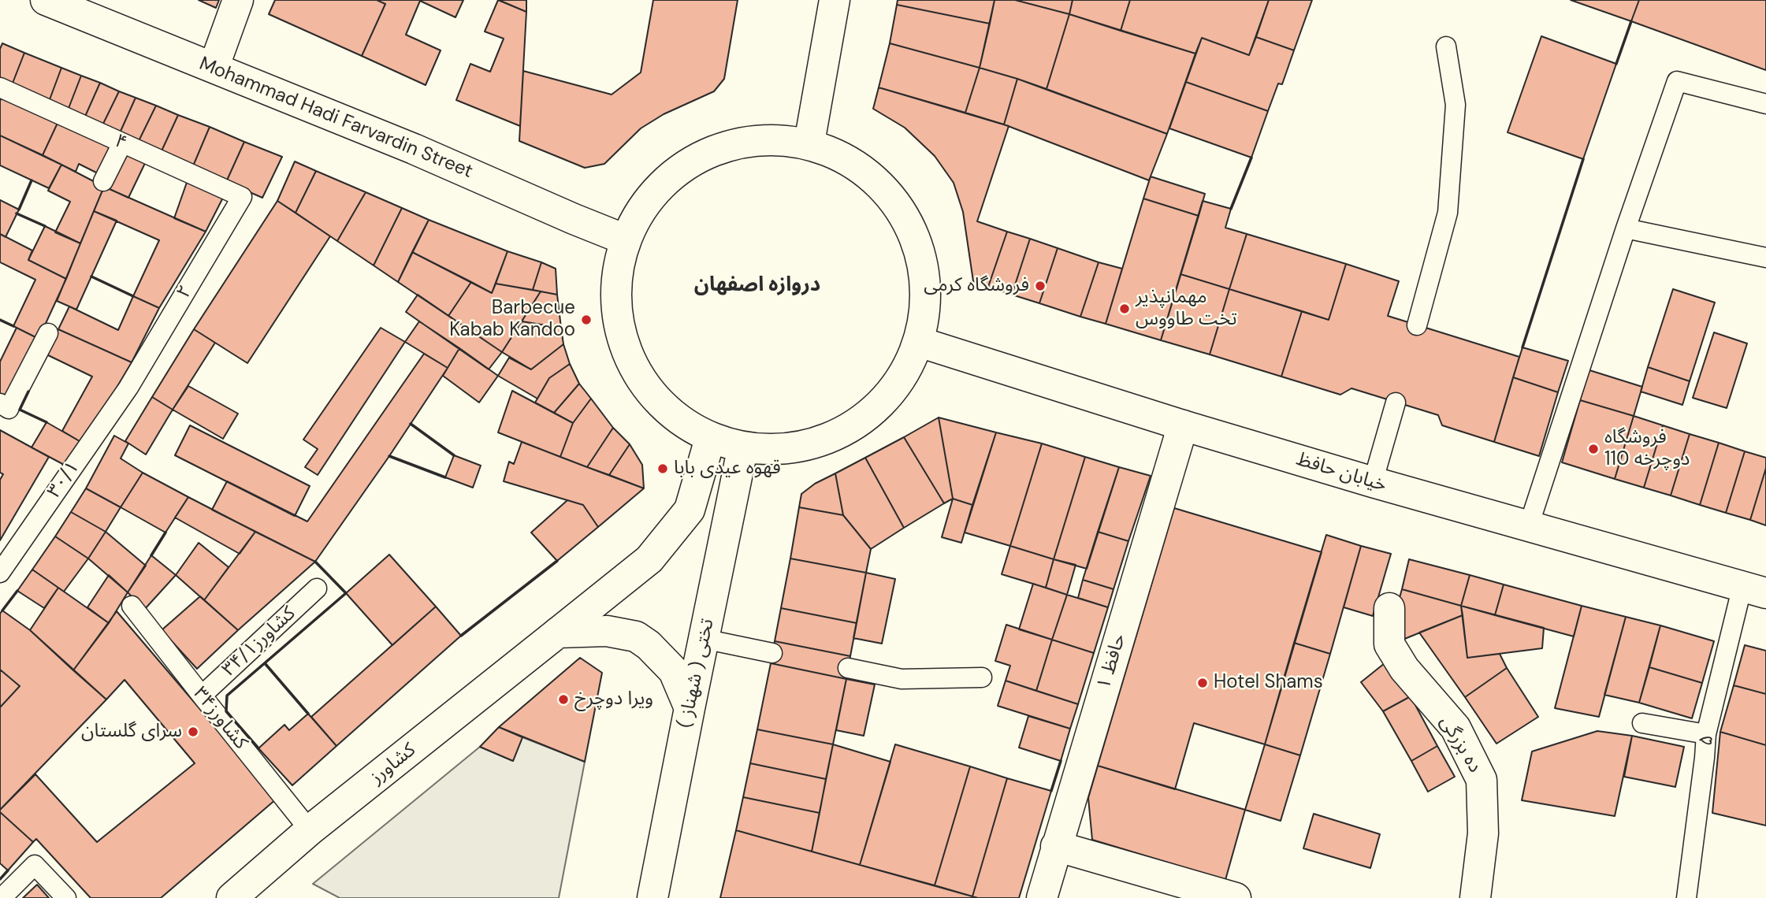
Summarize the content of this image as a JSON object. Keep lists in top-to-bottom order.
{
  "streets": {
    "street": [
      "Mohammad Hadi Farvardin Street",
      "خیابان حافظ",
      "حافظ ۱",
      "تختی ( شهناز )",
      "ده بزرگی",
      "کشاورز"
    ],
    "lane": [
      "۴",
      "۲",
      "۳۰/۱",
      "کشاورز۳۴/۱",
      "کشاورز۳۴",
      "۵"
    ]
  },
  "crossings": [
    ["۴", "۲"],
    ["۲", "۳۰/۱"],
    ["خیابان حافظ", "حافظ ۱"],
    ["خیابان حافظ", "۵"],
    ["کشاورز۳۴/۱", "کشاورز۳۴"],
    ["کشاورز۳۴", "کشاورز"]
  ],
  "districts": ["دروازه اصفهان"],
  "places": [
    "فروشگاه کرمی",
    "مهمانپذیر تخت طاووس",
    "Barbecue Kabab Kandoo",
    "فروشگاه دوچرخه 110",
    "قهوه عیدی بابا",
    "Hotel Shams",
    "ویرا دوچرخ",
    "سرای گلستان"
  ]
}
